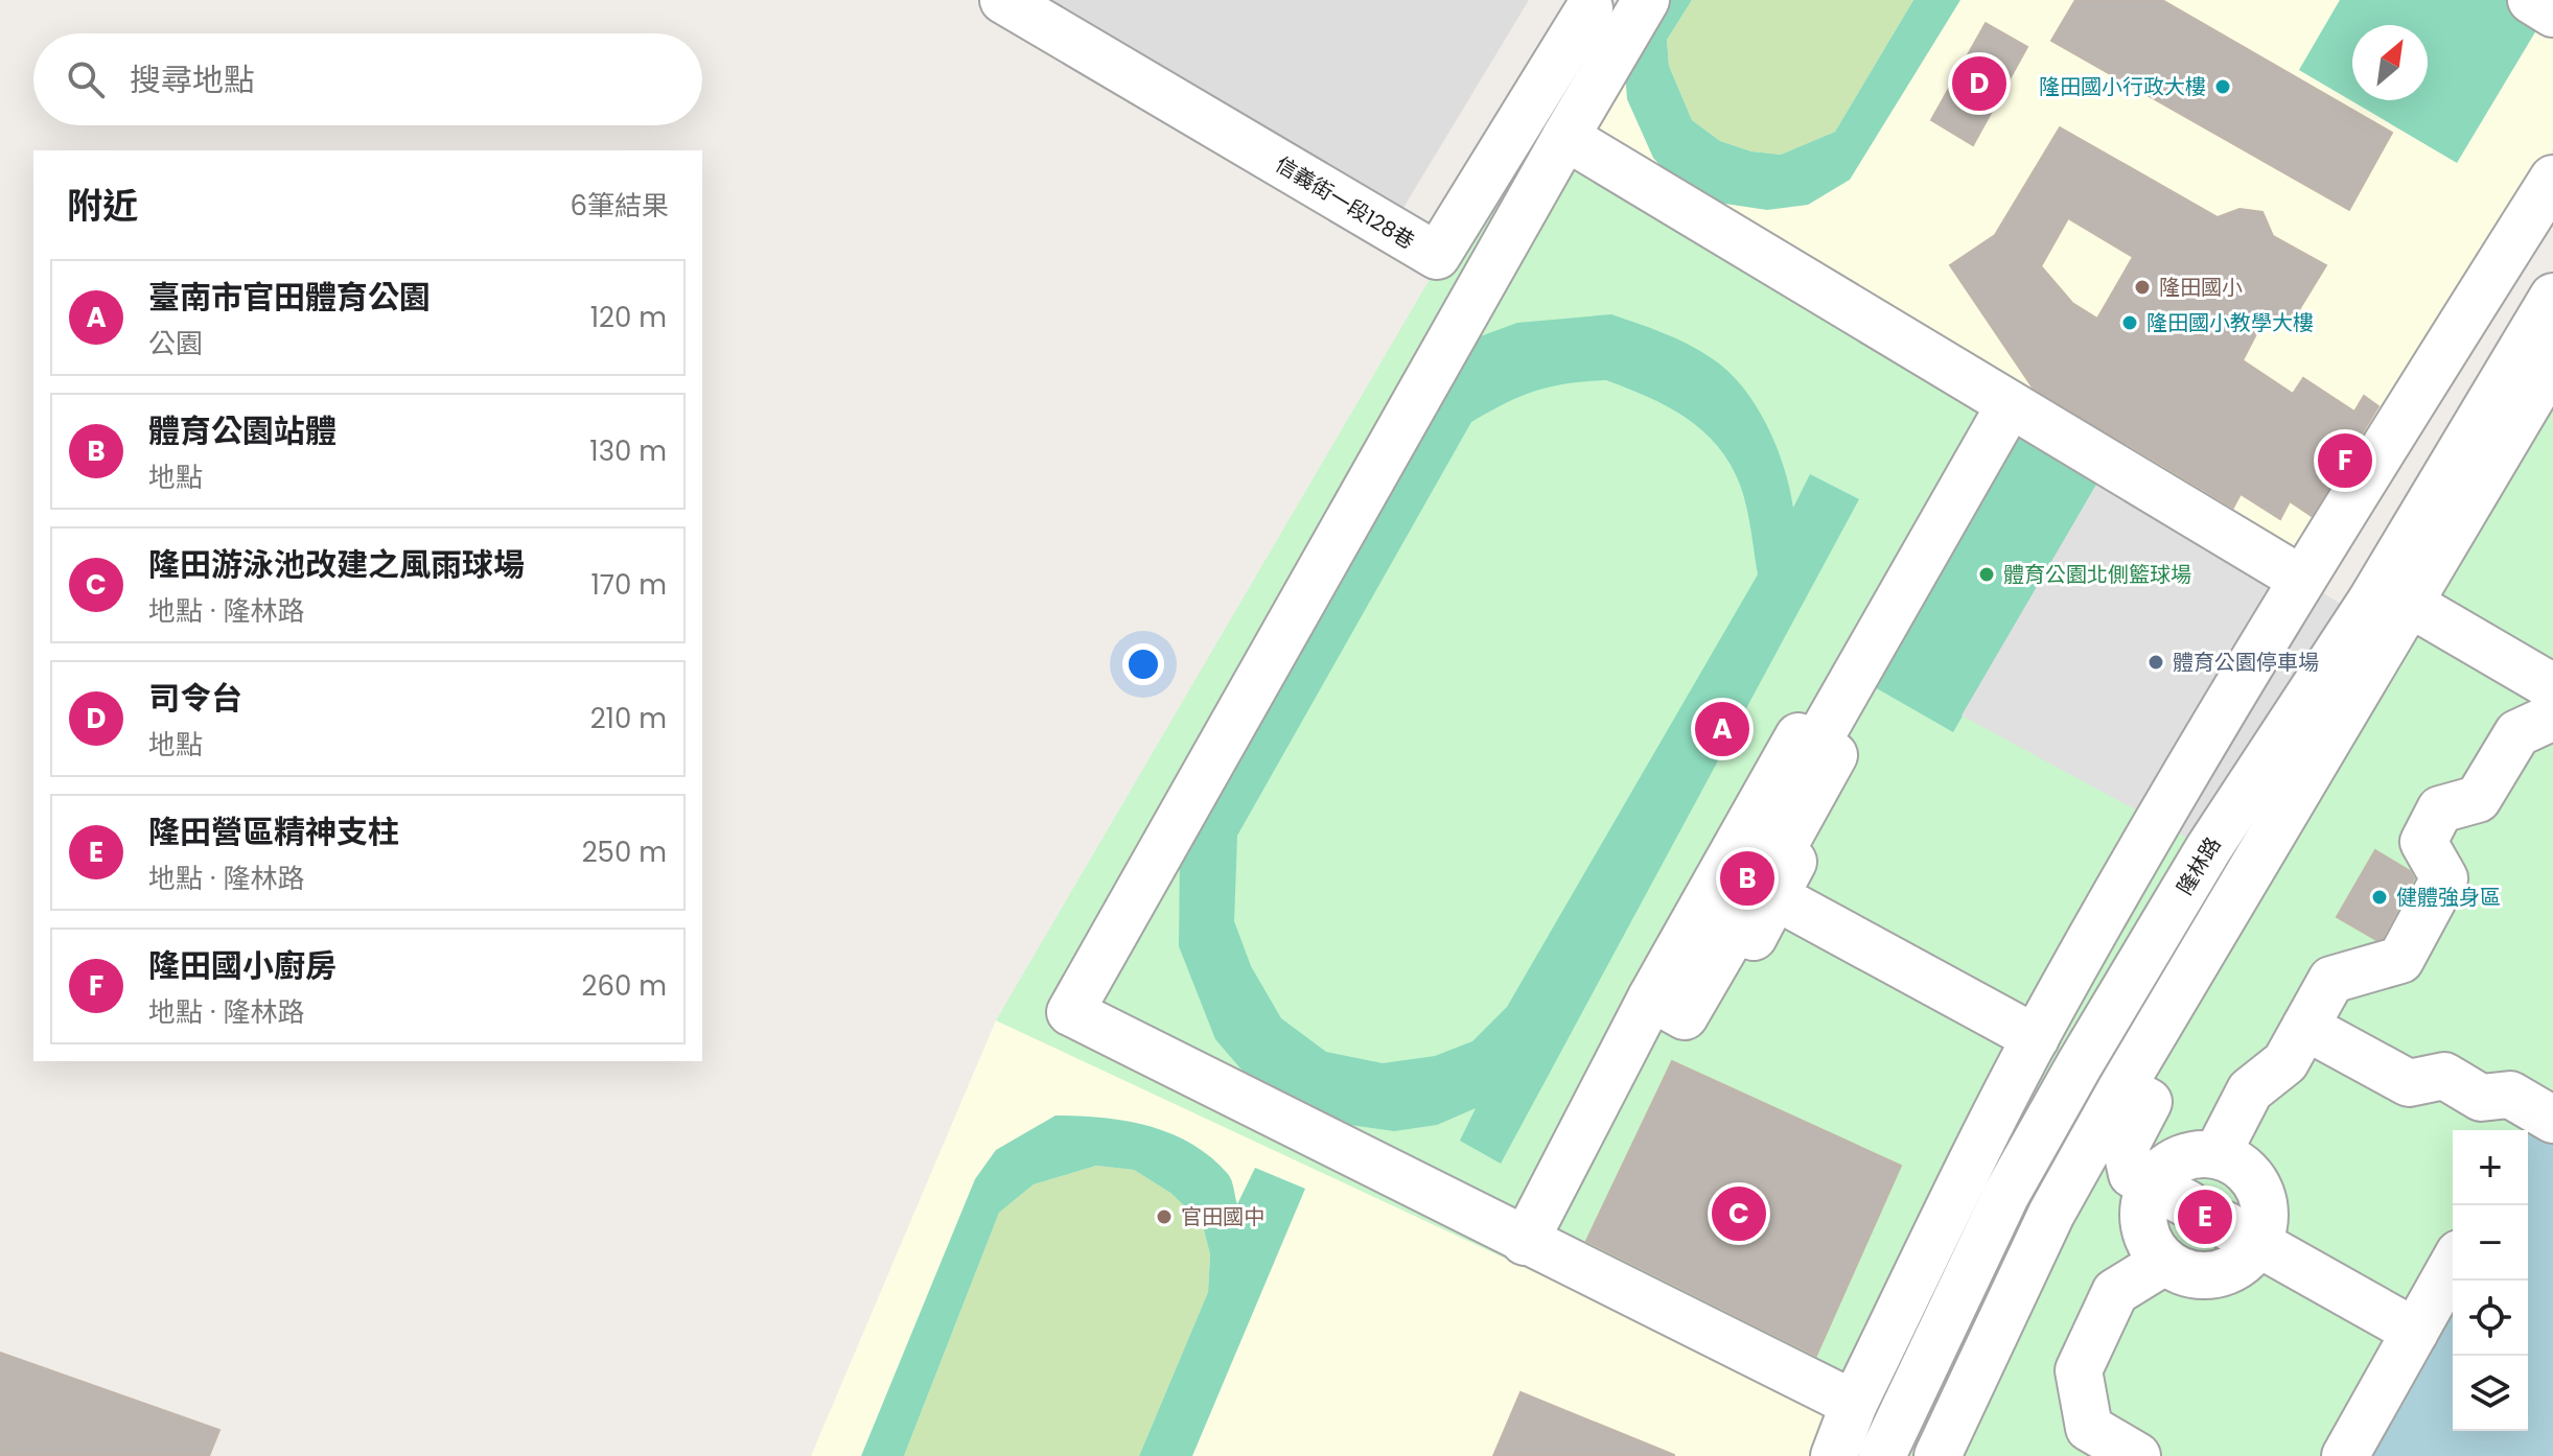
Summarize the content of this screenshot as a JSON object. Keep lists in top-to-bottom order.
{
  "streets": {
    "street": ["信義街一段128巷", "隆林路"]
  },
  "places": [
    "隆田國小行政大樓",
    "隆田國小",
    "隆田國小教學大樓",
    "體育公園北側籃球場",
    "體育公園停車場",
    "健體強身區",
    "官田國中"
  ],
  "north": "top right",
  "page": {
    "search": "搜尋地點",
    "pins": [
      "D",
      "F",
      "A",
      "B",
      "C",
      "E"
    ],
    "heading": ["附近", "6筆結果"],
    "list": [
      {
        "mark": "A",
        "name": "臺南市官田體育公園",
        "note": "公園",
        "value": "120 m"
      },
      {
        "mark": "B",
        "name": "體育公園站體",
        "note": "地點",
        "value": "130 m"
      },
      {
        "mark": "C",
        "name": "隆田游泳池改建之風雨球場",
        "note": "地點 · 隆林路",
        "value": "170 m"
      },
      {
        "mark": "D",
        "name": "司令台",
        "note": "地點",
        "value": "210 m"
      },
      {
        "mark": "E",
        "name": "隆田營區精神支柱",
        "note": "地點 · 隆林路",
        "value": "250 m"
      },
      {
        "mark": "F",
        "name": "隆田國小廚房",
        "note": "地點 · 隆林路",
        "value": "260 m"
      }
    ],
    "map_buttons": ["+", "−"]
  }
}
